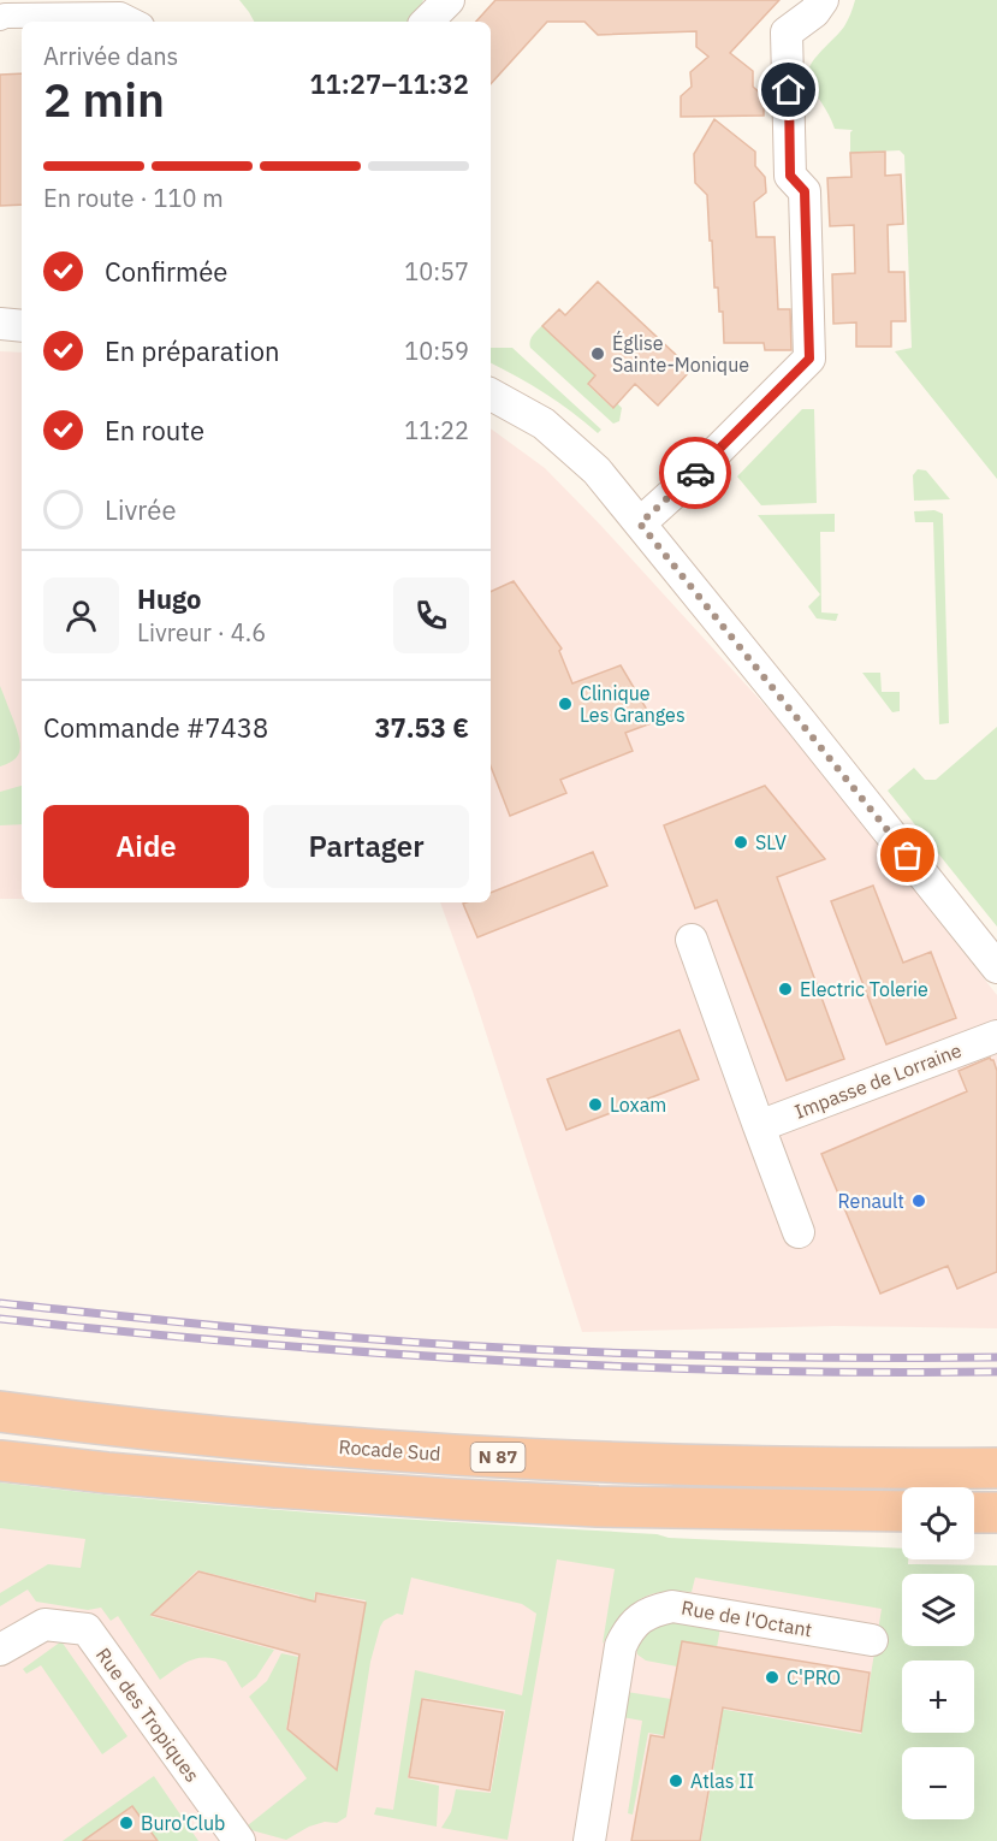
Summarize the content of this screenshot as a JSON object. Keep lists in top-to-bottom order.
{
  "streets": {
    "highway": ["Rocade Sud", "N 87"],
    "street": ["Impasse de Lorraine", "Rue de l'Octant", "Rue des Tropiques"]
  },
  "places": [
    "Église Sainte-Monique",
    "Clinique Les Granges",
    "SLV",
    "Electric Tolerie",
    "Loxam",
    "Renault",
    "C'PRO",
    "Atlas II",
    "Buro'Club"
  ],
  "page": {
    "heading": ["2 min", "Arrivée dans", "11:27–11:32"],
    "panel": [
      "Hugo",
      "Livreur · 4.6",
      "Commande #7438",
      "37.53 €"
    ],
    "bar": "En route · 110 m",
    "list": [
      ["Confirmée", "10:57"],
      ["En préparation", "10:59"],
      ["En route", "11:22"],
      "Livrée"
    ],
    "buttons": ["Aide", "Partager"],
    "map_buttons": ["+", "−"]
  }
}
